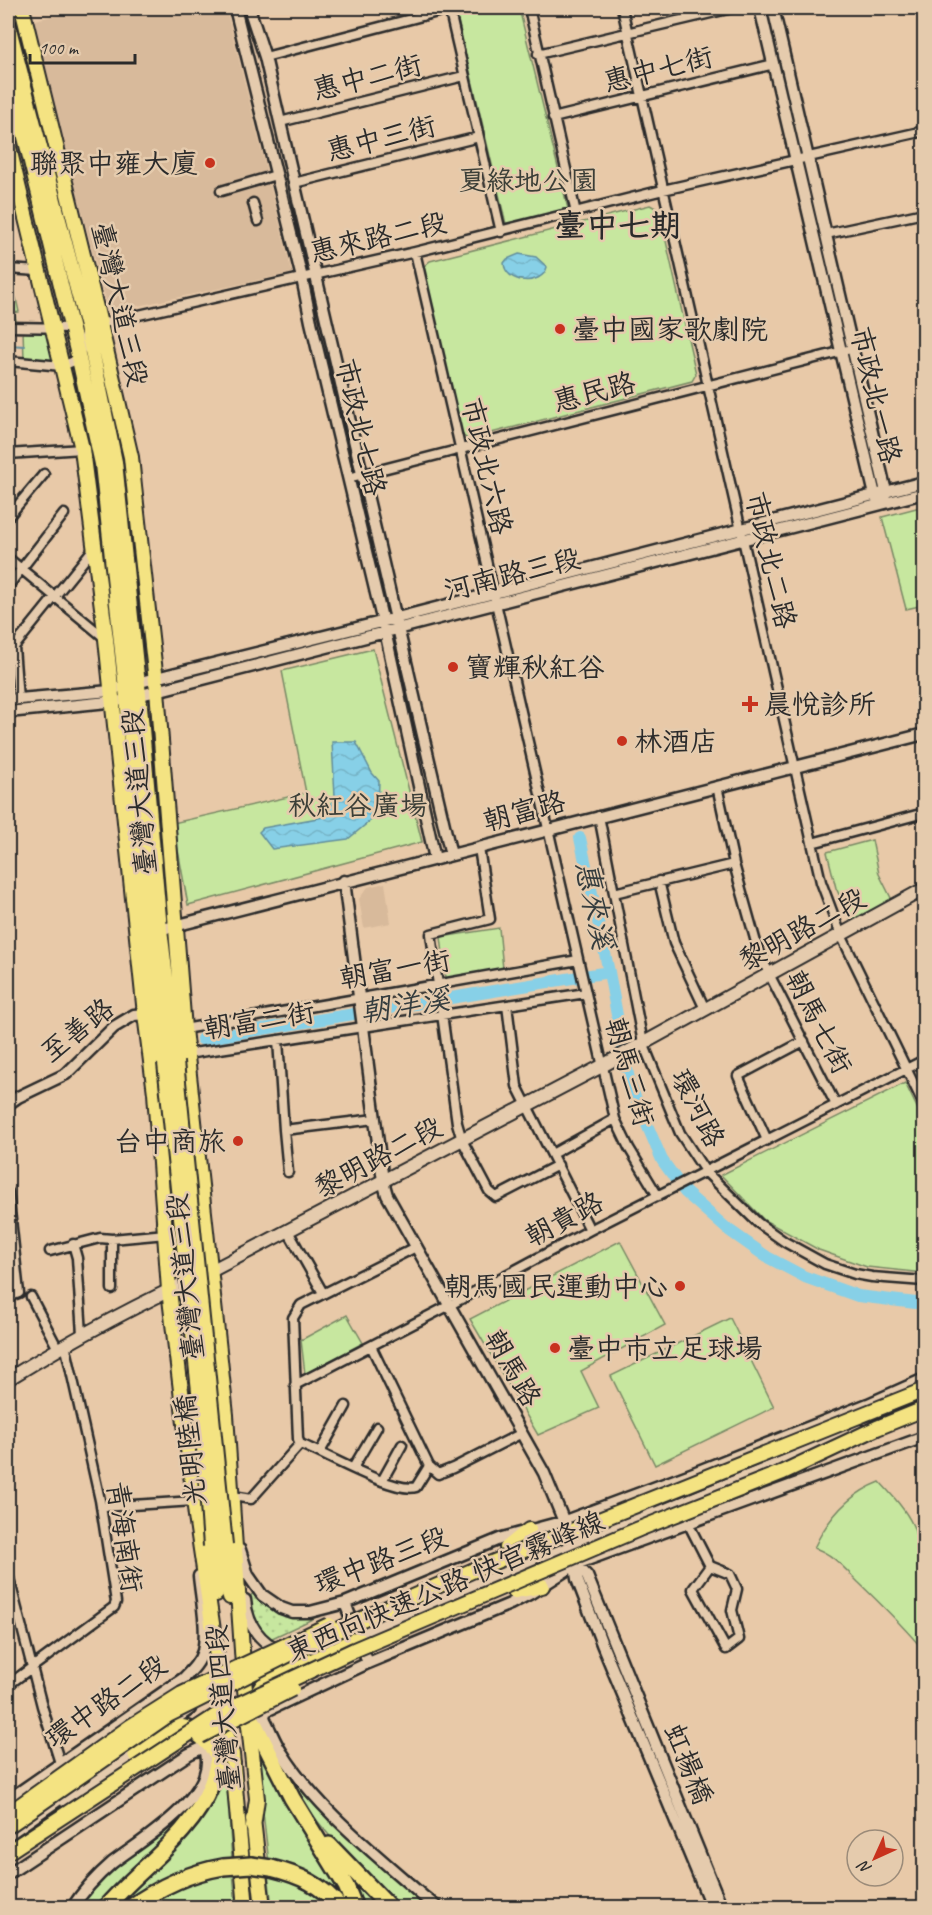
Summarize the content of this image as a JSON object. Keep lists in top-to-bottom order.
{
  "streets": {
    "main road": [
      "臺灣大道三段",
      "黎明路二段",
      "光明陸橋",
      "東西向快速公路 快官霧峰線",
      "臺灣大道四段"
    ],
    "street": [
      "惠中七街",
      "惠中二街",
      "惠中三街",
      "惠來路二段",
      "惠民路",
      "市政北一路",
      "市政北七路",
      "市政北六路",
      "市政北二路",
      "河南路三段",
      "朝富路",
      "朝富一街",
      "朝富二街",
      "朝馬七街",
      "至善路",
      "朝馬三街",
      "環河路",
      "朝貴路",
      "朝馬路",
      "青海南街",
      "環中路三段",
      "環中路二段",
      "虹揚橋"
    ]
  },
  "crossings": [
    ["惠中七街", "市政北一路"],
    ["惠中七街", "市政北二路"],
    ["惠中二街", "市政北七路"],
    ["惠中三街", "市政北七路"],
    ["惠來路二段", "臺灣大道三段"],
    ["惠來路二段", "市政北一路"],
    ["惠來路二段", "市政北七路"],
    ["惠來路二段", "市政北六路"],
    ["惠來路二段", "市政北二路"],
    ["臺灣大道三段", "河南路三段"],
    ["臺灣大道三段", "朝富路"],
    ["臺灣大道三段", "黎明路二段"],
    ["臺灣大道三段", "朝富一街"],
    ["臺灣大道三段", "朝富二街"],
    ["臺灣大道三段", "至善路"],
    ["臺灣大道三段", "光明陸橋"],
    ["臺灣大道三段", "環中路三段"],
    ["臺灣大道三段", "環中路二段"],
    ["臺灣大道三段", "臺灣大道四段"],
    ["惠民路", "市政北一路"],
    ["惠民路", "市政北七路"],
    ["惠民路", "市政北六路"],
    ["惠民路", "市政北二路"],
    ["市政北一路", "河南路三段"],
    ["市政北七路", "河南路三段"],
    ["市政北七路", "朝富路"],
    ["市政北六路", "河南路三段"],
    ["市政北六路", "朝富路"],
    ["市政北二路", "河南路三段"],
    ["市政北二路", "朝富路"],
    ["市政北二路", "黎明路二段"],
    ["朝富路", "朝馬七街"],
    ["朝富路", "環河路"],
    ["黎明路二段", "朝馬七街"],
    ["黎明路二段", "朝馬三街"],
    ["黎明路二段", "環河路"],
    ["黎明路二段", "朝馬路"],
    ["黎明路二段", "青海南街"],
    ["朝富一街", "朝馬三街"],
    ["朝富一街", "朝馬路"],
    ["朝富二街", "朝馬三街"],
    ["朝富二街", "朝馬路"],
    ["朝富二街", "光明陸橋"],
    ["朝馬三街", "朝貴路"],
    ["環河路", "朝貴路"],
    ["朝貴路", "朝馬路"],
    ["朝馬路", "環中路三段"],
    ["朝馬路", "虹揚橋"],
    ["光明陸橋", "臺灣大道四段"],
    ["東西向快速公路 快官霧峰線", "臺灣大道四段"]
  ],
  "districts": ["臺中七期"],
  "water": ["惠來溪", "朝洋溪"],
  "parks": ["夏綠地公園", "秋紅谷廣場"],
  "places": {
    "other": [
      "聯聚中雍大廈",
      "臺中國家歌劇院",
      "寶輝秋紅谷",
      "林酒店",
      "台中商旅",
      "朝馬國民運動中心",
      "臺中市立足球場"
    ],
    "health": ["晨悅診所"]
  },
  "scale_bar": "100 m",
  "north": "bottom left"
}
